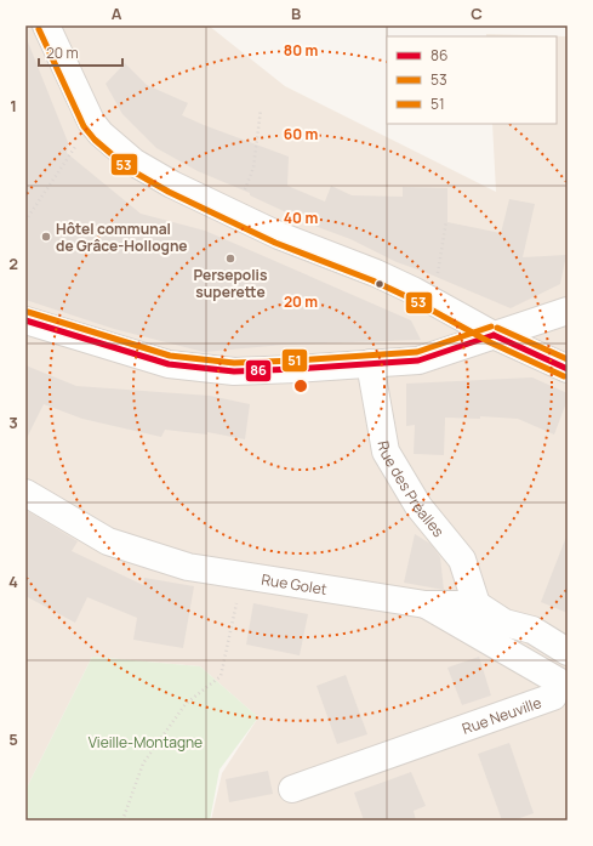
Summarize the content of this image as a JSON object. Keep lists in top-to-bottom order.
{
  "streets": {
    "street": ["Rue des Préalles", "Rue Golet", "Rue Neuville"]
  },
  "crossings": [
    ["Rue des Préalles", "Rue Golet"],
    ["Rue Golet", "Rue Neuville"]
  ],
  "parks": ["Vieille-Montagne"],
  "places": ["Hôtel communal de Grâce-Hollogne", "Persepolis superette"],
  "lines": ["transit line 53", "transit line 51", "transit line 86"],
  "legend": ["86", "53", "51"],
  "scale_bar": "20 m",
  "grid": {
    "columns": ["A", "B", "C"],
    "rows": [
      "1",
      "2",
      "3",
      "4",
      "5"
    ]
  },
  "rings": [
    "80 m",
    "60 m",
    "40 m",
    "20 m"
  ]
}
